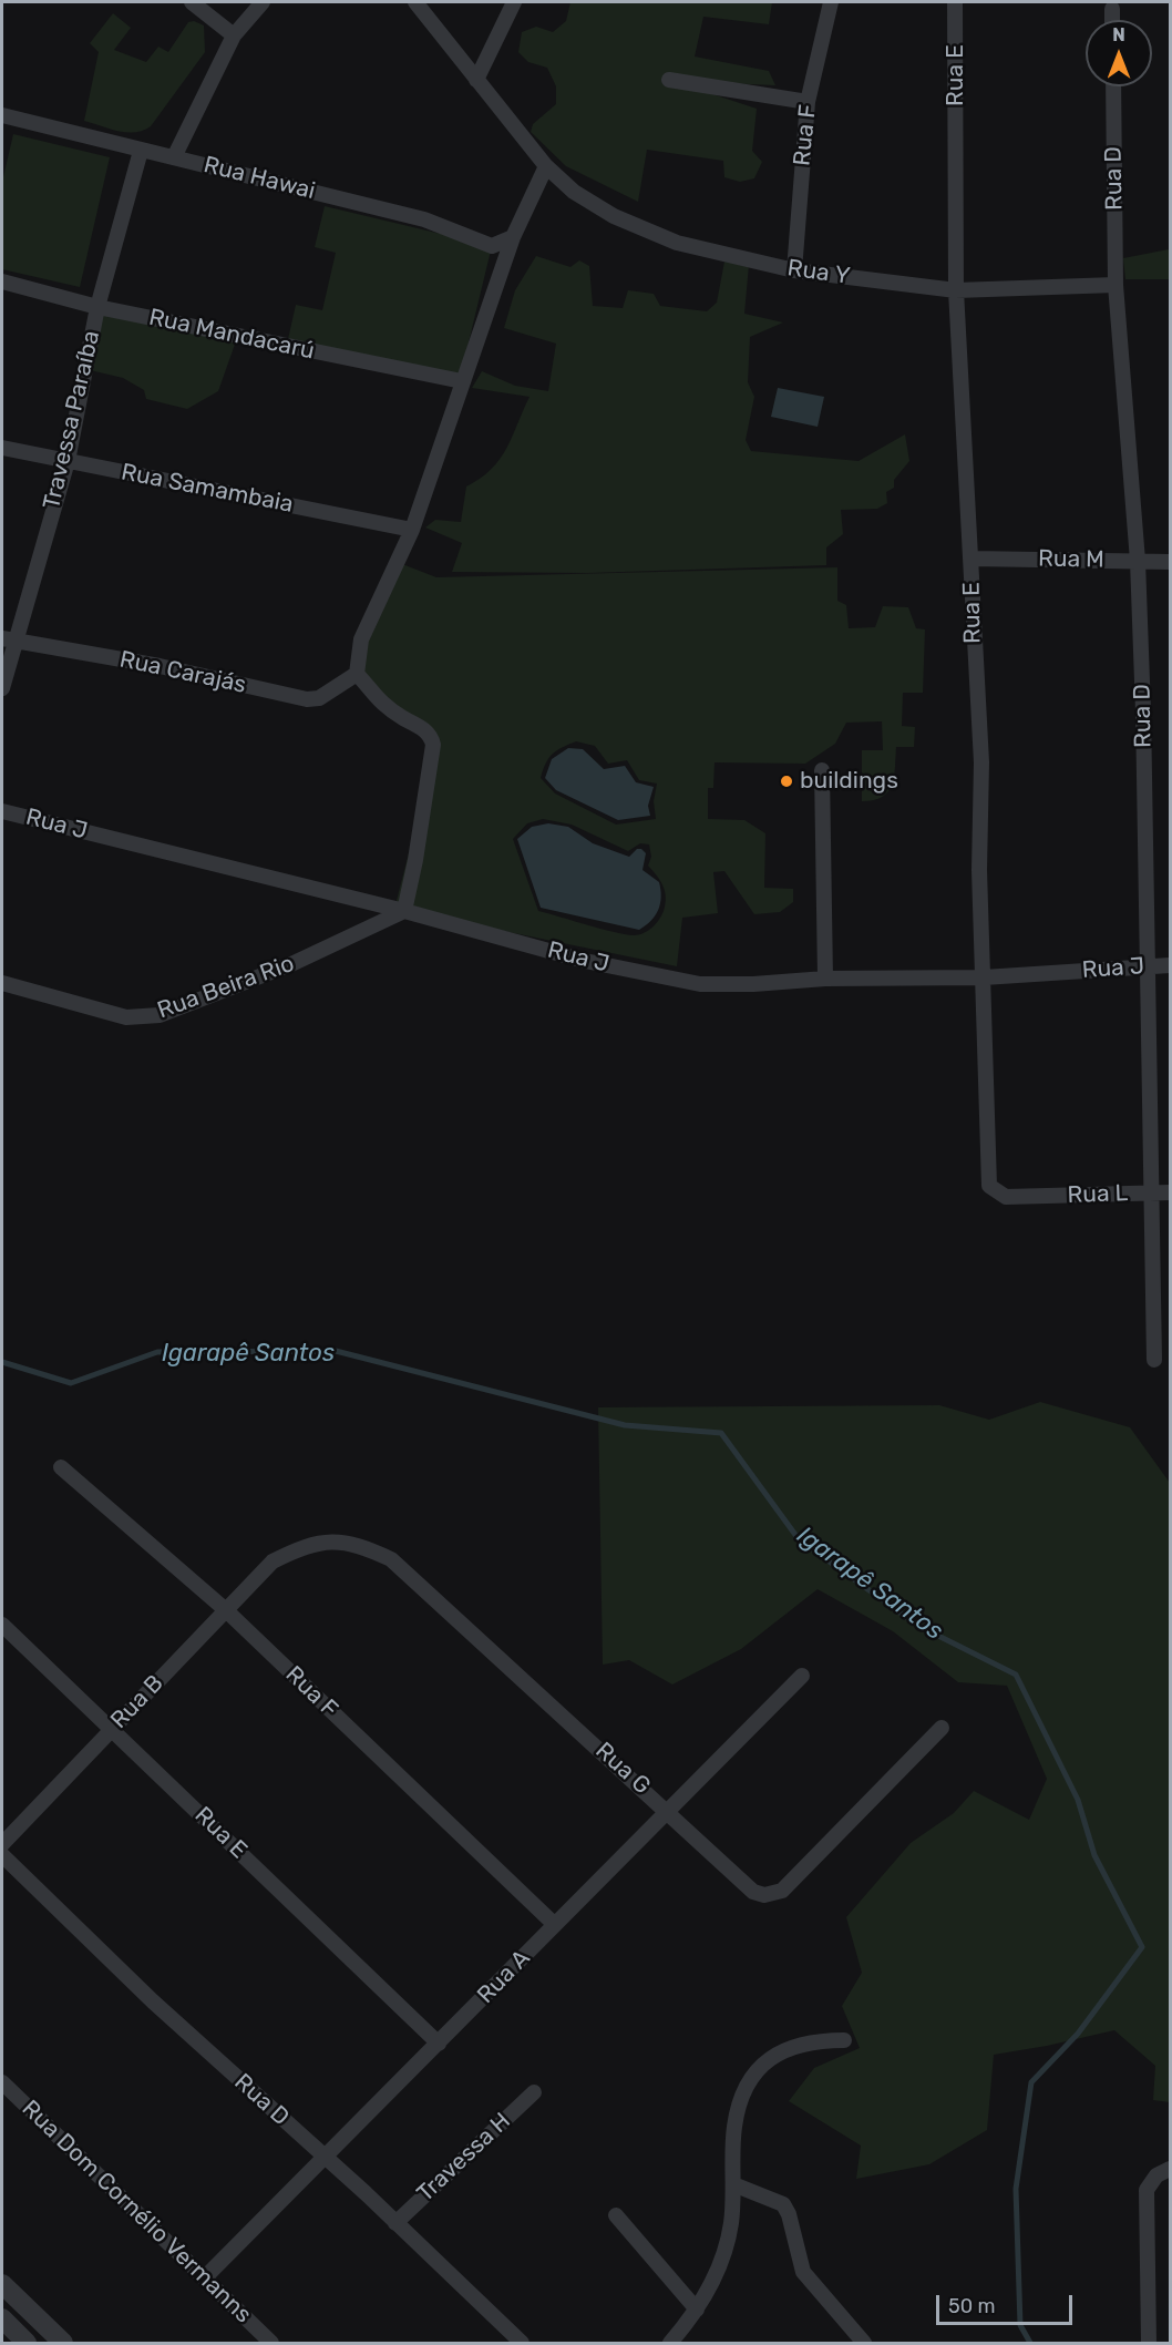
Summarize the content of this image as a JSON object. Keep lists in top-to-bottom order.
{
  "streets": {
    "street": [
      "Rua E",
      "Rua F",
      "Rua Hawai",
      "Rua D",
      "Rua Y",
      "Rua Mandacarú",
      "Travessa Paraíba",
      "Rua Samambaia",
      "Rua M",
      "Rua Carajás",
      "Rua J",
      "Rua Beira Rio",
      "Rua L",
      "Rua B",
      "Rua G",
      "Rua A",
      "Travessa H",
      "Rua Dom Cornélio Vermanns"
    ]
  },
  "crossings": [
    ["Rua E", "Rua Y"],
    ["Rua E", "Rua M"],
    ["Rua E", "Rua J"],
    ["Rua E", "Rua L"],
    ["Rua E", "Rua B"],
    ["Rua E", "Rua A"],
    ["Rua F", "Rua Y"],
    ["Rua F", "Rua B"],
    ["Rua F", "Rua A"],
    ["Rua Hawai", "Travessa Paraíba"],
    ["Rua D", "Rua Y"],
    ["Rua D", "Rua M"],
    ["Rua D", "Rua J"],
    ["Rua D", "Rua L"],
    ["Rua D", "Rua A"],
    ["Rua D", "Travessa H"],
    ["Rua Mandacarú", "Travessa Paraíba"],
    ["Travessa Paraíba", "Rua Samambaia"],
    ["Travessa Paraíba", "Rua Carajás"],
    ["Rua J", "Rua Beira Rio"],
    ["Rua B", "Rua G"],
    ["Rua G", "Rua A"],
    ["Rua A", "Rua Dom Cornélio Vermanns"]
  ],
  "water": ["Igarapê Santos"],
  "places": ["buildings"],
  "scale_bar": "50 m",
  "north": "top"
}
